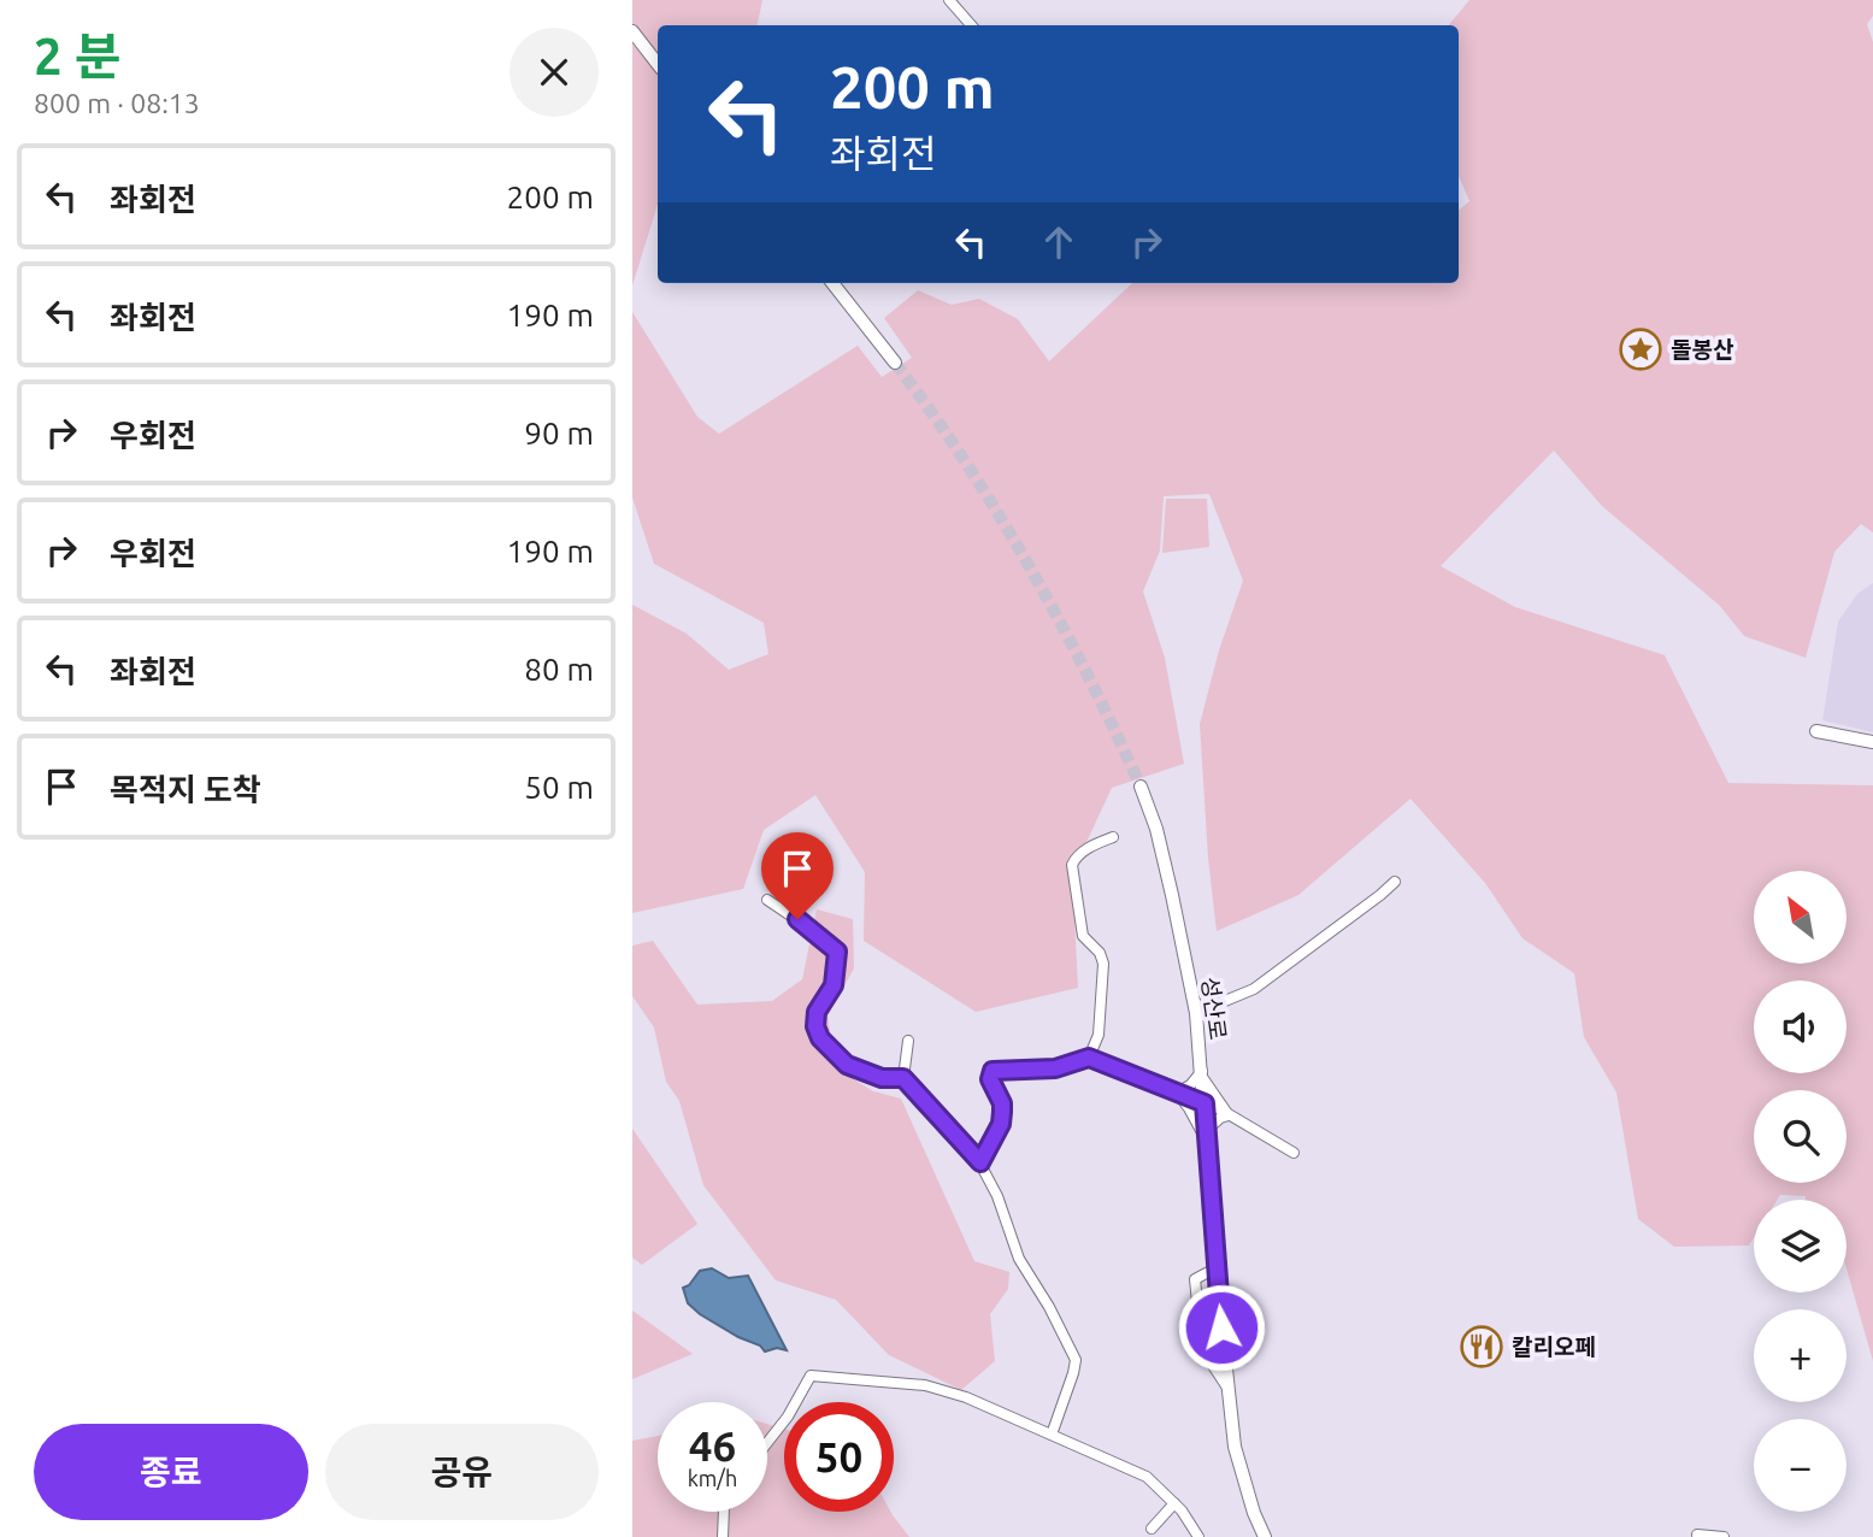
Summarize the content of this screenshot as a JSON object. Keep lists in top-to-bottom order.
{
  "streets": {
    "main road": ["성산로"]
  },
  "places": {
    "place": ["돌봉산"],
    "restaurant": ["칼리오페"]
  },
  "north": "top left",
  "page": {
    "heading": ["2 분", "800 m · 08:13"],
    "turn": ["200 m", "좌회전"],
    "list": [
      {
        "name": "좌회전",
        "value": "200 m"
      },
      {
        "name": "좌회전",
        "value": "190 m"
      },
      {
        "name": "우회전",
        "value": "90 m"
      },
      {
        "name": "우회전",
        "value": "190 m"
      },
      {
        "name": "좌회전",
        "value": "80 m"
      },
      {
        "name": "목적지 도착",
        "value": "50 m"
      }
    ],
    "map_buttons": ["+", "−"],
    "speed": "46 km/h",
    "limit": "50",
    "buttons": ["종료", "공유"]
  }
}
